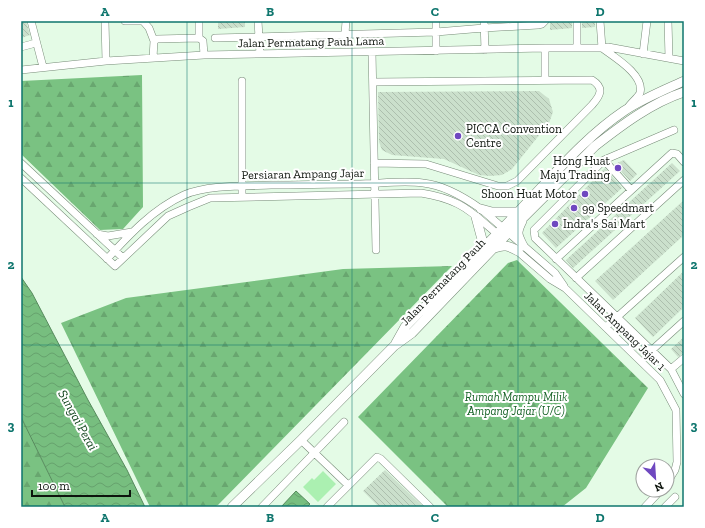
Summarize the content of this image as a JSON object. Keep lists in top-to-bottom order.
{
  "streets": {
    "main road": ["Jalan Permatang Pauh"],
    "street": ["Jalan Permatang Pauh Lama", "Persiaran Ampang Jajar", "Jalan Ampang Jajar 1"]
  },
  "crossings": [
    ["Persiaran Ampang Jajar", "Jalan Permatang Pauh"],
    ["Persiaran Ampang Jajar", "Jalan Ampang Jajar 1"],
    ["Jalan Permatang Pauh", "Jalan Ampang Jajar 1"]
  ],
  "water": ["Sungai Perai"],
  "parks": ["Rumah Mampu Milik Ampang Jajar (U/C)"],
  "places": [
    "PICCA Convention Centre",
    "Hong Huat Maju Trading",
    "Shoon Huat Motor",
    "99 Speedmart",
    "Indra's Sai Mart"
  ],
  "scale_bar": "100 m",
  "north": "bottom right",
  "grid": {
    "columns": [
      "A",
      "B",
      "C",
      "D"
    ],
    "rows": ["1", "2", "3"]
  }
}
